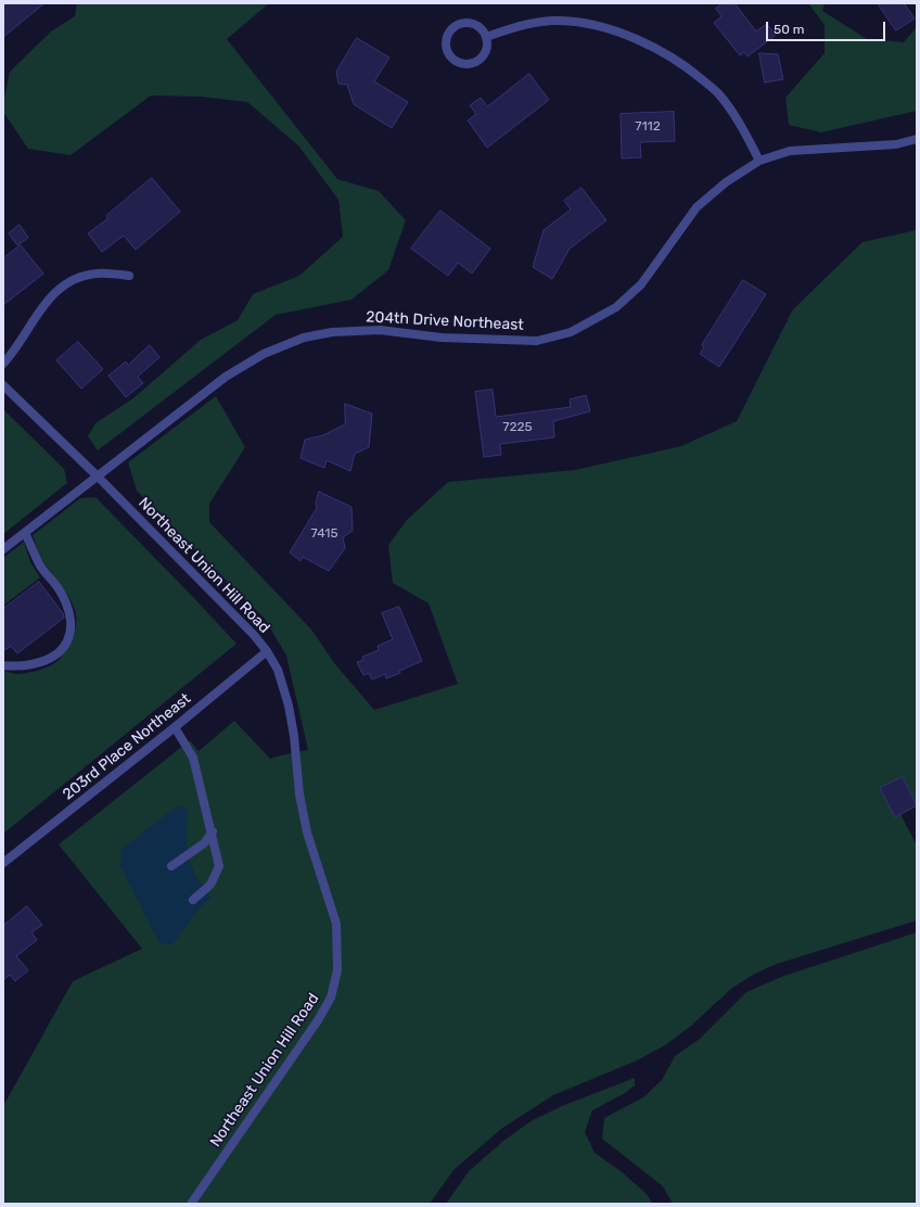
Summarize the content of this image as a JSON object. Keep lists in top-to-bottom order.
{
  "streets": {
    "street": ["204th Drive Northeast", "Northeast Union Hill Road", "203rd Place Northeast"]
  },
  "crossings": [
    ["204th Drive Northeast", "Northeast Union Hill Road"],
    ["Northeast Union Hill Road", "203rd Place Northeast"]
  ],
  "house_numbers": ["7112", "7225", "7415"],
  "scale_bar": "50 m"
}
